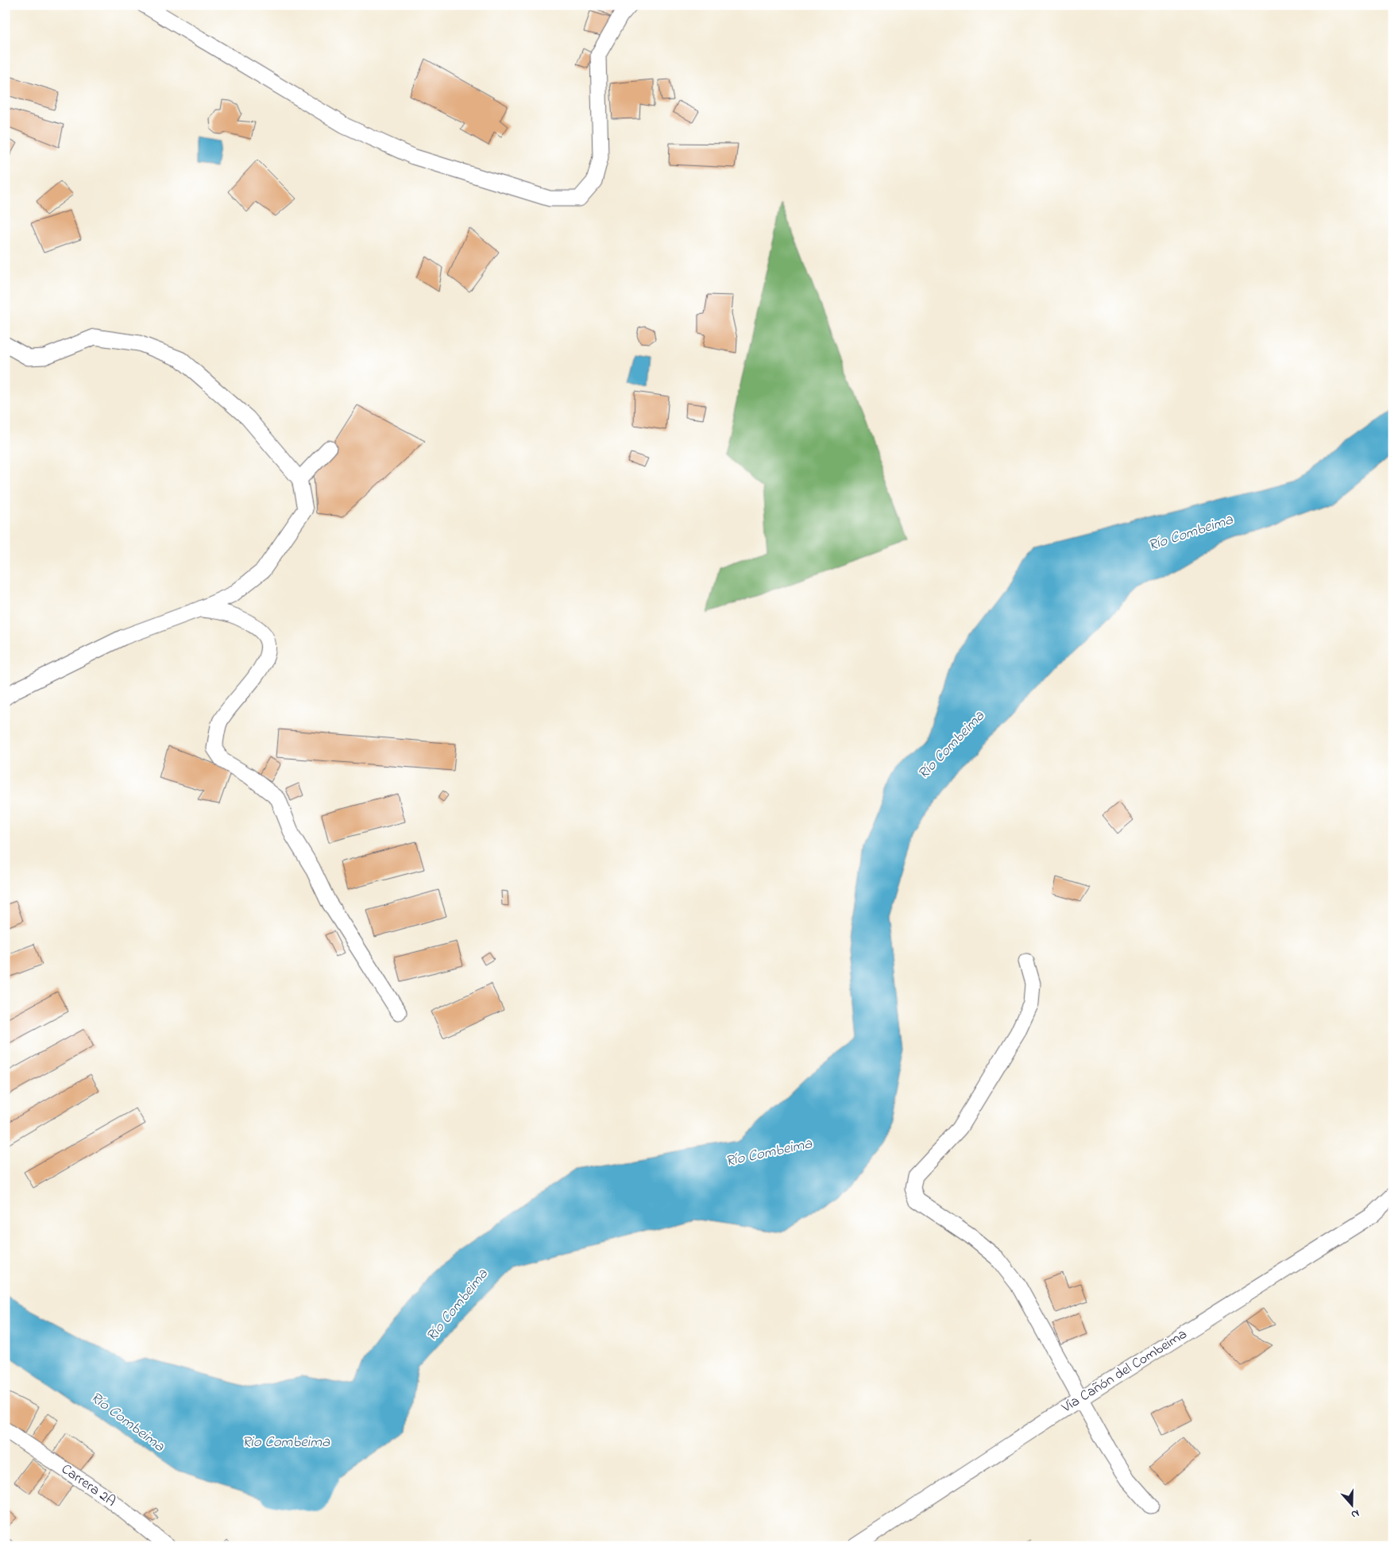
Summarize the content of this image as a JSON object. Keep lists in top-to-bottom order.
{
  "streets": {
    "street": ["Vía Cañón del Combeima", "Carrera 2A"]
  },
  "water": ["Río Combeima", "Rio Combeima"],
  "north": "bottom"
}
